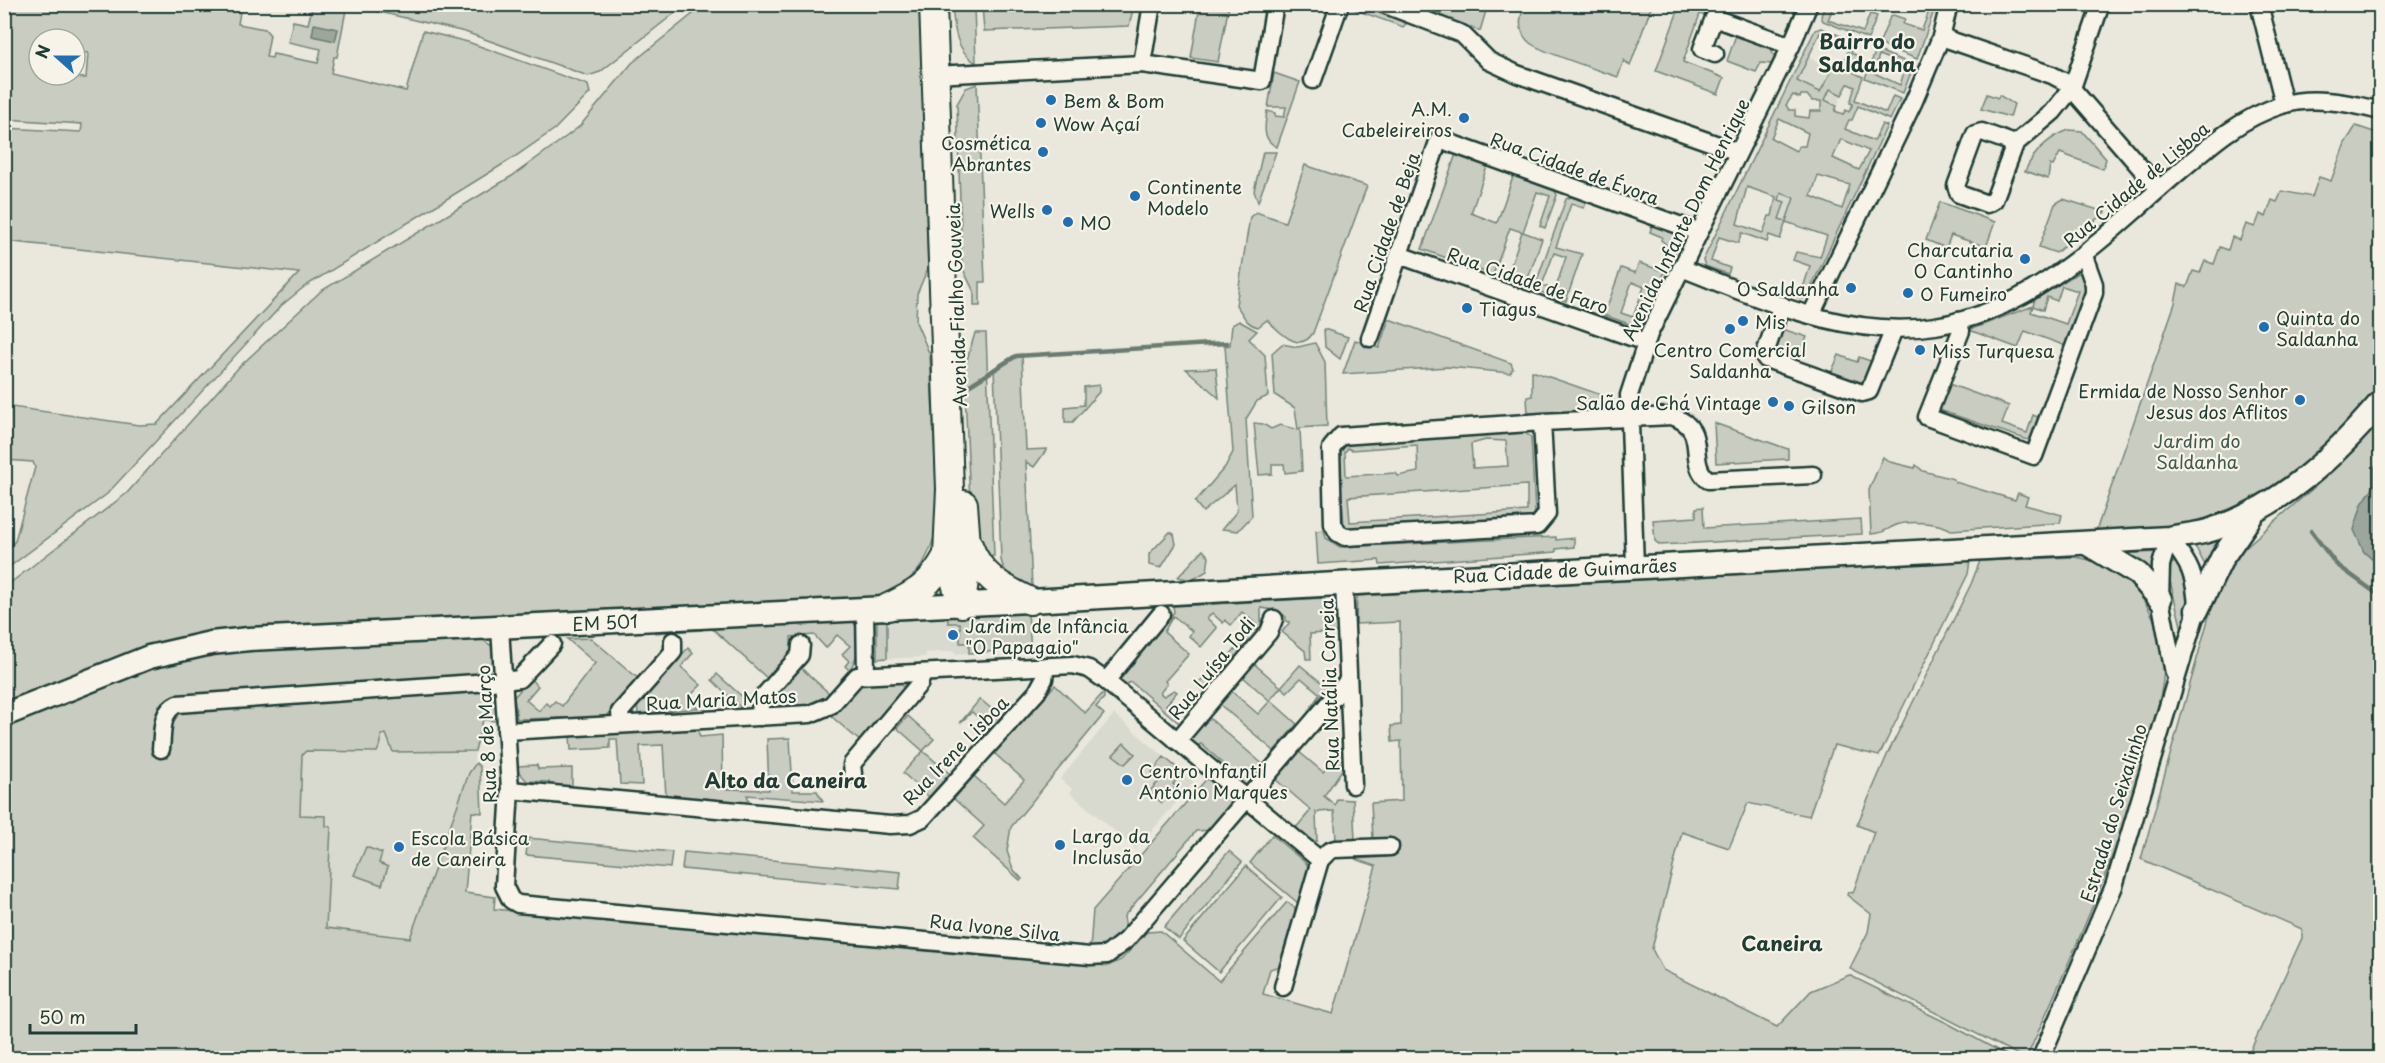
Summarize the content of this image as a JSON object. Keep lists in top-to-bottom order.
{
  "streets": {
    "main road": ["Avenida Fialho Gouveia", "Rua Cidade de Guimarães", "EM 501"],
    "street": [
      "Rua Cidade de Évora",
      "Rua Cidade de Lisboa",
      "Avenida Infante Dom Henrique",
      "Rua Cidade de Beja",
      "Rua Cidade de Faro",
      "Rua Luísa Todi",
      "Rua Natália Correia",
      "Rua Maria Matos",
      "Rua 8 de Março",
      "Rua Irene Lisboa",
      "Estrada do Seixalinho",
      "Rua Ivone Silva"
    ]
  },
  "crossings": [
    ["Rua Cidade de Évora", "Avenida Infante Dom Henrique"],
    ["Rua Cidade de Évora", "Rua Cidade de Beja"],
    ["Rua Cidade de Lisboa", "Avenida Infante Dom Henrique"],
    ["Avenida Infante Dom Henrique", "Rua Cidade de Faro"],
    ["Avenida Infante Dom Henrique", "Rua Cidade de Guimarães"],
    ["Rua Cidade de Beja", "Rua Cidade de Faro"],
    ["Avenida Fialho Gouveia", "Rua Cidade de Guimarães"],
    ["Avenida Fialho Gouveia", "EM 501"],
    ["Rua Cidade de Guimarães", "EM 501"],
    ["Rua Cidade de Guimarães", "Rua Natália Correia"],
    ["EM 501", "Rua 8 de Março"],
    ["Rua Natália Correia", "Rua Ivone Silva"],
    ["Rua Maria Matos", "Rua 8 de Março"],
    ["Rua 8 de Março", "Rua Irene Lisboa"],
    ["Rua 8 de Março", "Rua Ivone Silva"]
  ],
  "districts": ["Bairro do Saldanha", "Alto da Caneira", "Caneira"],
  "parks": ["Jardim do Saldanha"],
  "places": [
    "Bem & Bom",
    "A.M. Cabeleireiros",
    "Wow Açaí",
    "Cosmética Abrantes",
    "Continente Modelo",
    "Wells",
    "MO",
    "Charcutaria O Cantinho",
    "O Saldanha",
    "O Fumeiro",
    "Tiagus",
    "Mis",
    "Quinta do Saldanha",
    "Centro Comercial Saldanha",
    "Miss Turquesa",
    "Ermida de Nosso Senhor Jesus dos Aflitos",
    "Salão de Chá Vintage",
    "Gilson",
    "Jardim de Infância \"O Papagaio\"",
    "Centro Infantil António Marques",
    "Largo da Inclusão",
    "Escola Básica de Caneira"
  ],
  "scale_bar": "50 m",
  "north": "left"
}
